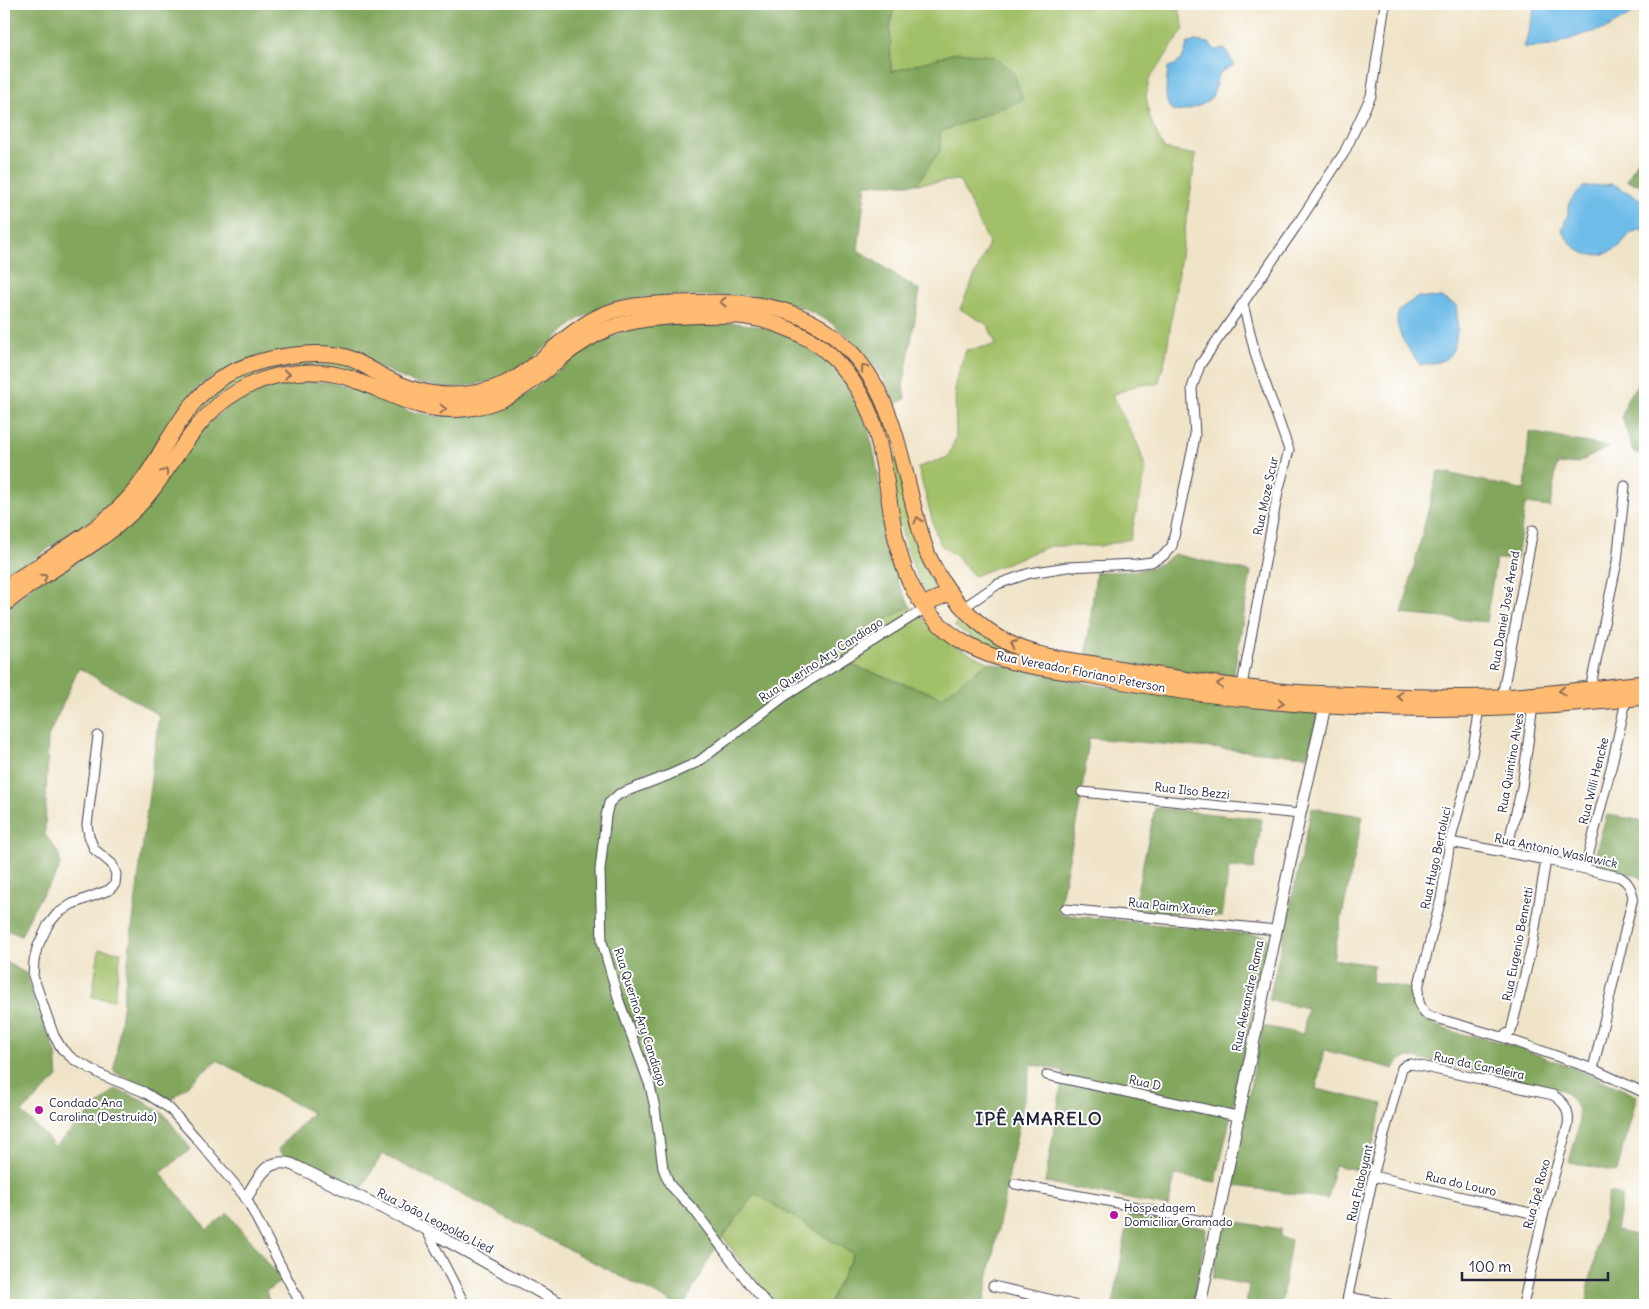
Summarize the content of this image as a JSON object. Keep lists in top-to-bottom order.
{
  "streets": {
    "main road": ["Rua Vereador Floriano Peterson"],
    "street": [
      "Rua Moze Scur",
      "Rua Daniel José Arend",
      "Rua Querino Ary Candiago",
      "Rua Quintino Alves",
      "Rua Willi Hencke",
      "Rua Ilso Bezzi",
      "Rua Antonio Waslawick",
      "Rua Hugo Bertoluci",
      "Rua Paim Xavier",
      "Rua Eugenio Bennetti",
      "Rua Alexandre Rama",
      "Rua da Caneleira",
      "Rua D",
      "Rua Flaboyant",
      "Rua do Louro",
      "Rua Ipê Roxo",
      "Rua João Leopoldo Lied"
    ]
  },
  "crossings": [
    ["Rua Moze Scur", "Rua Vereador Floriano Peterson"],
    ["Rua Daniel José Arend", "Rua Vereador Floriano Peterson"],
    ["Rua Querino Ary Candiago", "Rua Vereador Floriano Peterson"],
    ["Rua Vereador Floriano Peterson", "Rua Quintino Alves"],
    ["Rua Vereador Floriano Peterson", "Rua Willi Hencke"],
    ["Rua Vereador Floriano Peterson", "Rua Hugo Bertoluci"],
    ["Rua Vereador Floriano Peterson", "Rua Alexandre Rama"],
    ["Rua Quintino Alves", "Rua Antonio Waslawick"],
    ["Rua Willi Hencke", "Rua Antonio Waslawick"],
    ["Rua Ilso Bezzi", "Rua Alexandre Rama"],
    ["Rua Antonio Waslawick", "Rua Hugo Bertoluci"],
    ["Rua Antonio Waslawick", "Rua Eugenio Bennetti"],
    ["Rua Hugo Bertoluci", "Rua Eugenio Bennetti"],
    ["Rua Paim Xavier", "Rua Alexandre Rama"],
    ["Rua Alexandre Rama", "Rua D"],
    ["Rua da Caneleira", "Rua Flaboyant"],
    ["Rua da Caneleira", "Rua Ipê Roxo"],
    ["Rua Flaboyant", "Rua do Louro"],
    ["Rua do Louro", "Rua Ipê Roxo"]
  ],
  "districts": ["IPÊ AMARELO"],
  "places": ["Condado Ana Carolina (Destruído)", "Hospedagem Domiciliar Gramado"],
  "scale_bar": "100 m"
}
